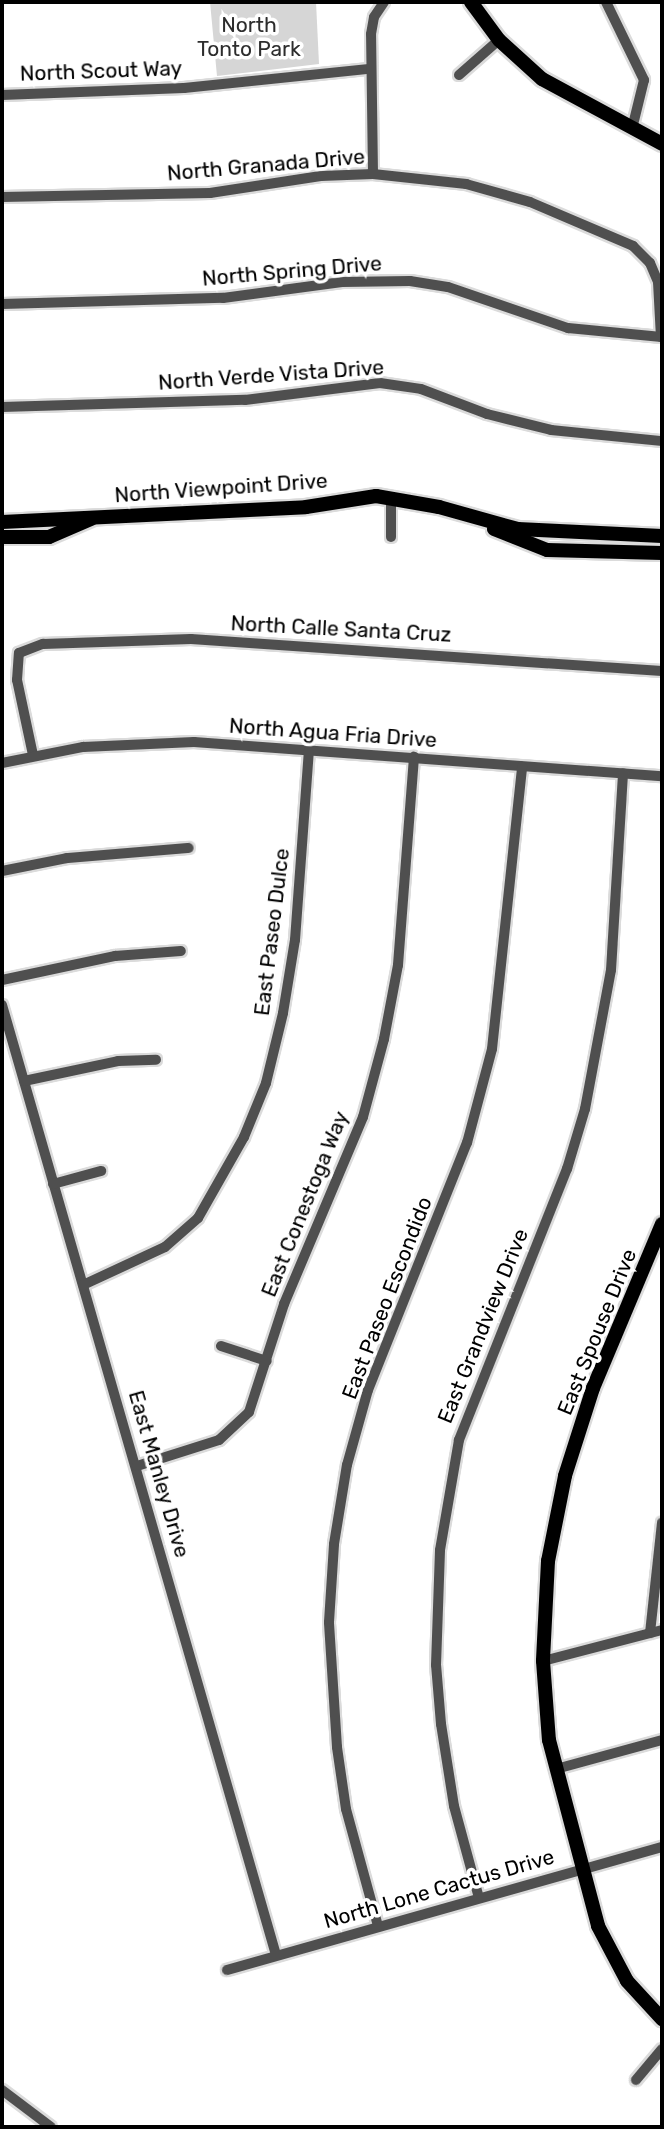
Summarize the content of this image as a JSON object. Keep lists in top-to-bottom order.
{
  "streets": {
    "main road": ["North Viewpoint Drive", "East Spouse Drive"],
    "street": [
      "North Scout Way",
      "North Granada Drive",
      "North Spring Drive",
      "North Verde Vista Drive",
      "North Calle Santa Cruz",
      "North Agua Fria Drive",
      "East Paseo Dulce",
      "East Conestoga Way",
      "East Paseo Escondido",
      "East Grandview Drive",
      "East Manley Drive",
      "North Lone Cactus Drive"
    ]
  },
  "crossings": [
    ["North Granada Drive", "North Spring Drive"],
    ["North Calle Santa Cruz", "North Agua Fria Drive"],
    ["North Agua Fria Drive", "East Paseo Dulce"],
    ["North Agua Fria Drive", "East Conestoga Way"],
    ["North Agua Fria Drive", "East Paseo Escondido"],
    ["North Agua Fria Drive", "East Grandview Drive"],
    ["East Paseo Dulce", "East Manley Drive"],
    ["East Conestoga Way", "East Manley Drive"],
    ["East Paseo Escondido", "North Lone Cactus Drive"],
    ["East Grandview Drive", "North Lone Cactus Drive"],
    ["East Spouse Drive", "North Lone Cactus Drive"],
    ["East Manley Drive", "North Lone Cactus Drive"]
  ],
  "parks": ["North Tonto Park"]
}
